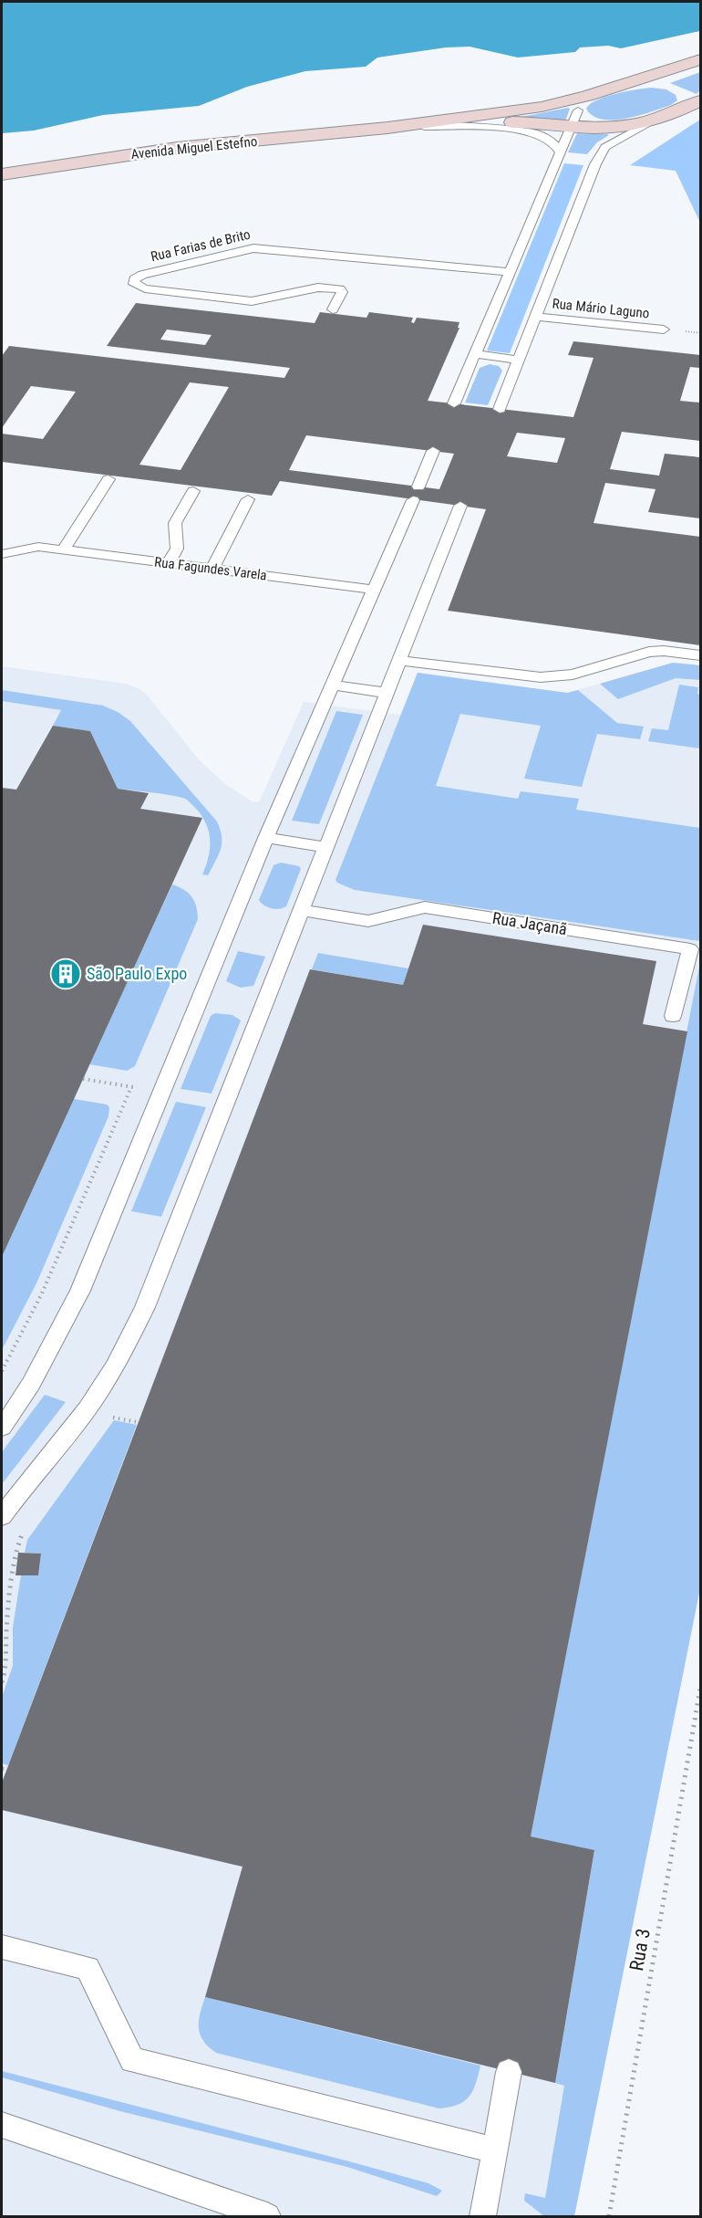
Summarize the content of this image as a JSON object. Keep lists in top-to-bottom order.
{
  "streets": {
    "main road": ["Avenida Miguel Estefno"],
    "lane": [
      "Rua Farias de Brito",
      "Rua Mário Laguno",
      "Rua Fagundes Varela",
      "Rua Jaçanã"
    ],
    "path": ["Rua 3"]
  },
  "places": {
    "building": ["São Paulo Expo"]
  }
}
